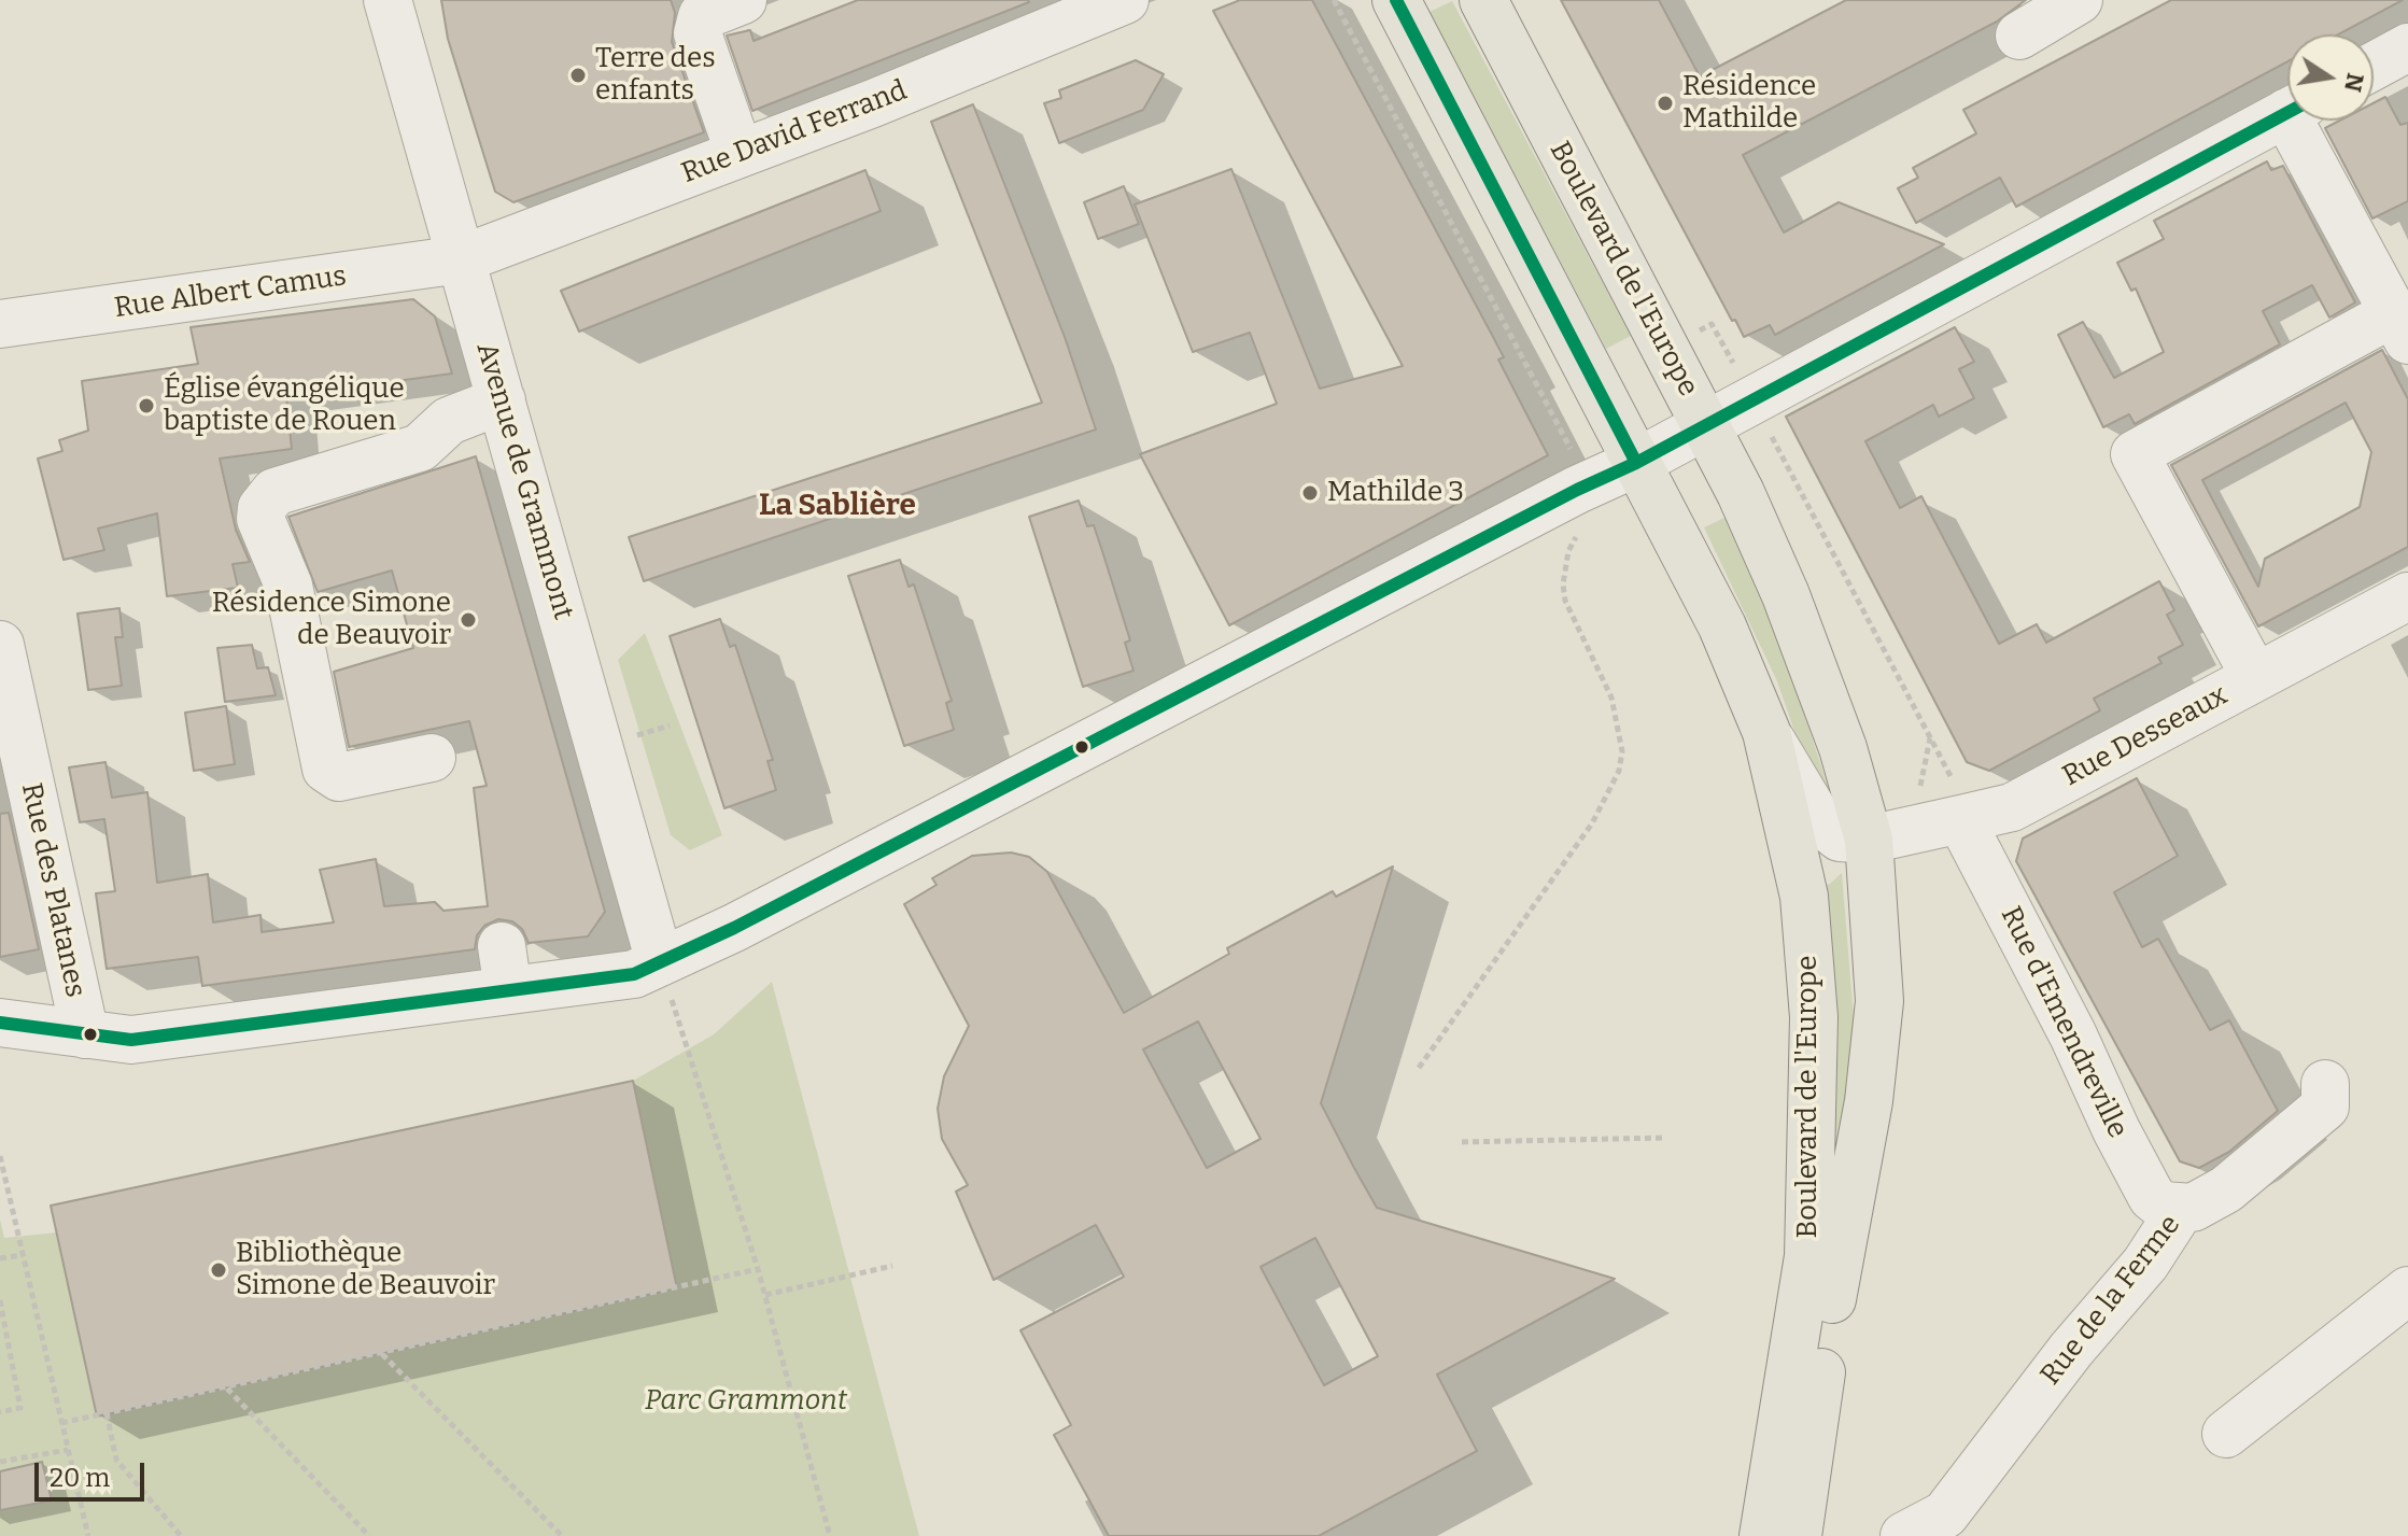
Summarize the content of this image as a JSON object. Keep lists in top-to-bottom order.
{
  "streets": {
    "main road": ["Boulevard de l'Europe"],
    "street": [
      "Rue David Ferrand",
      "Rue Albert Camus",
      "Avenue de Grammont",
      "Rue Desseaux",
      "Rue des Platanes",
      "Rue d'Emendreville",
      "Rue de la Ferme"
    ]
  },
  "crossings": [
    ["Rue David Ferrand", "Rue Albert Camus"],
    ["Rue David Ferrand", "Avenue de Grammont"],
    ["Boulevard de l'Europe", "Rue Desseaux"],
    ["Rue Albert Camus", "Avenue de Grammont"],
    ["Rue Desseaux", "Rue d'Emendreville"],
    ["Rue d'Emendreville", "Rue de la Ferme"]
  ],
  "districts": ["La Sablière"],
  "parks": ["Parc Grammont"],
  "places": [
    "Terre des enfants",
    "Résidence Mathilde",
    "Église évangélique baptiste de Rouen",
    "Mathilde 3",
    "Résidence Simone de Beauvoir",
    "Bibliothèque Simone de Beauvoir"
  ],
  "scale_bar": "20 m",
  "north": "right"
}
